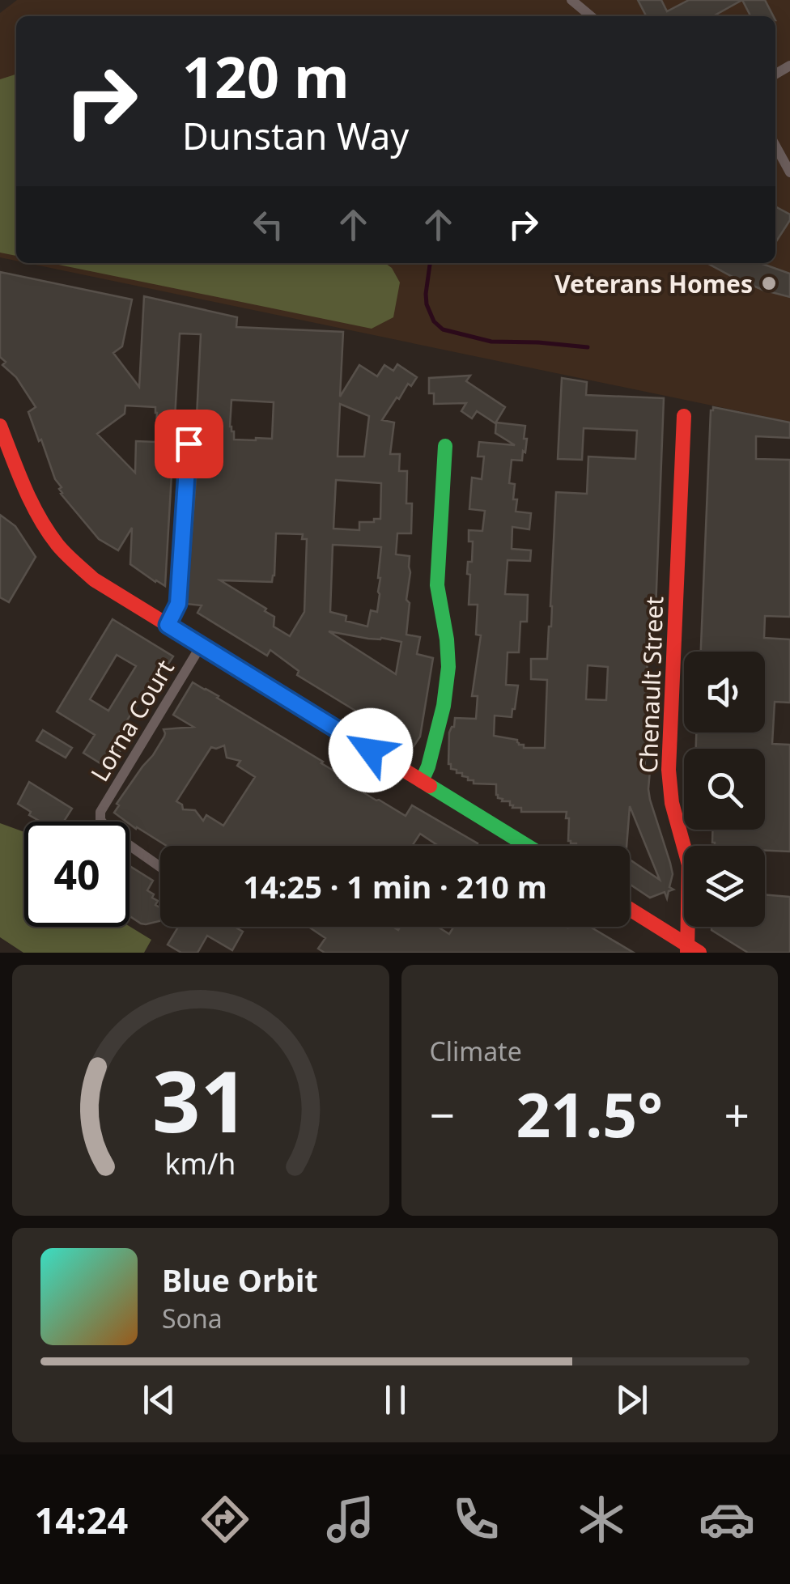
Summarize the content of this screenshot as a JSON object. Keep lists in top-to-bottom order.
{
  "streets": {
    "street": ["Chenault Street", "Lorna Court"]
  },
  "places": ["Veterans Homes"],
  "page": {
    "turn": ["120 m", "Dunstan Way"],
    "limit": "40",
    "trip": "14:25 · 1 min · 210 m",
    "tile": "Climate",
    "heat": ["−", "21.5°", "+"],
    "song": ["Blue Orbit", "Sona"],
    "tabs": "14:24",
    "gauge": ["31", "km/h"]
  }
}
